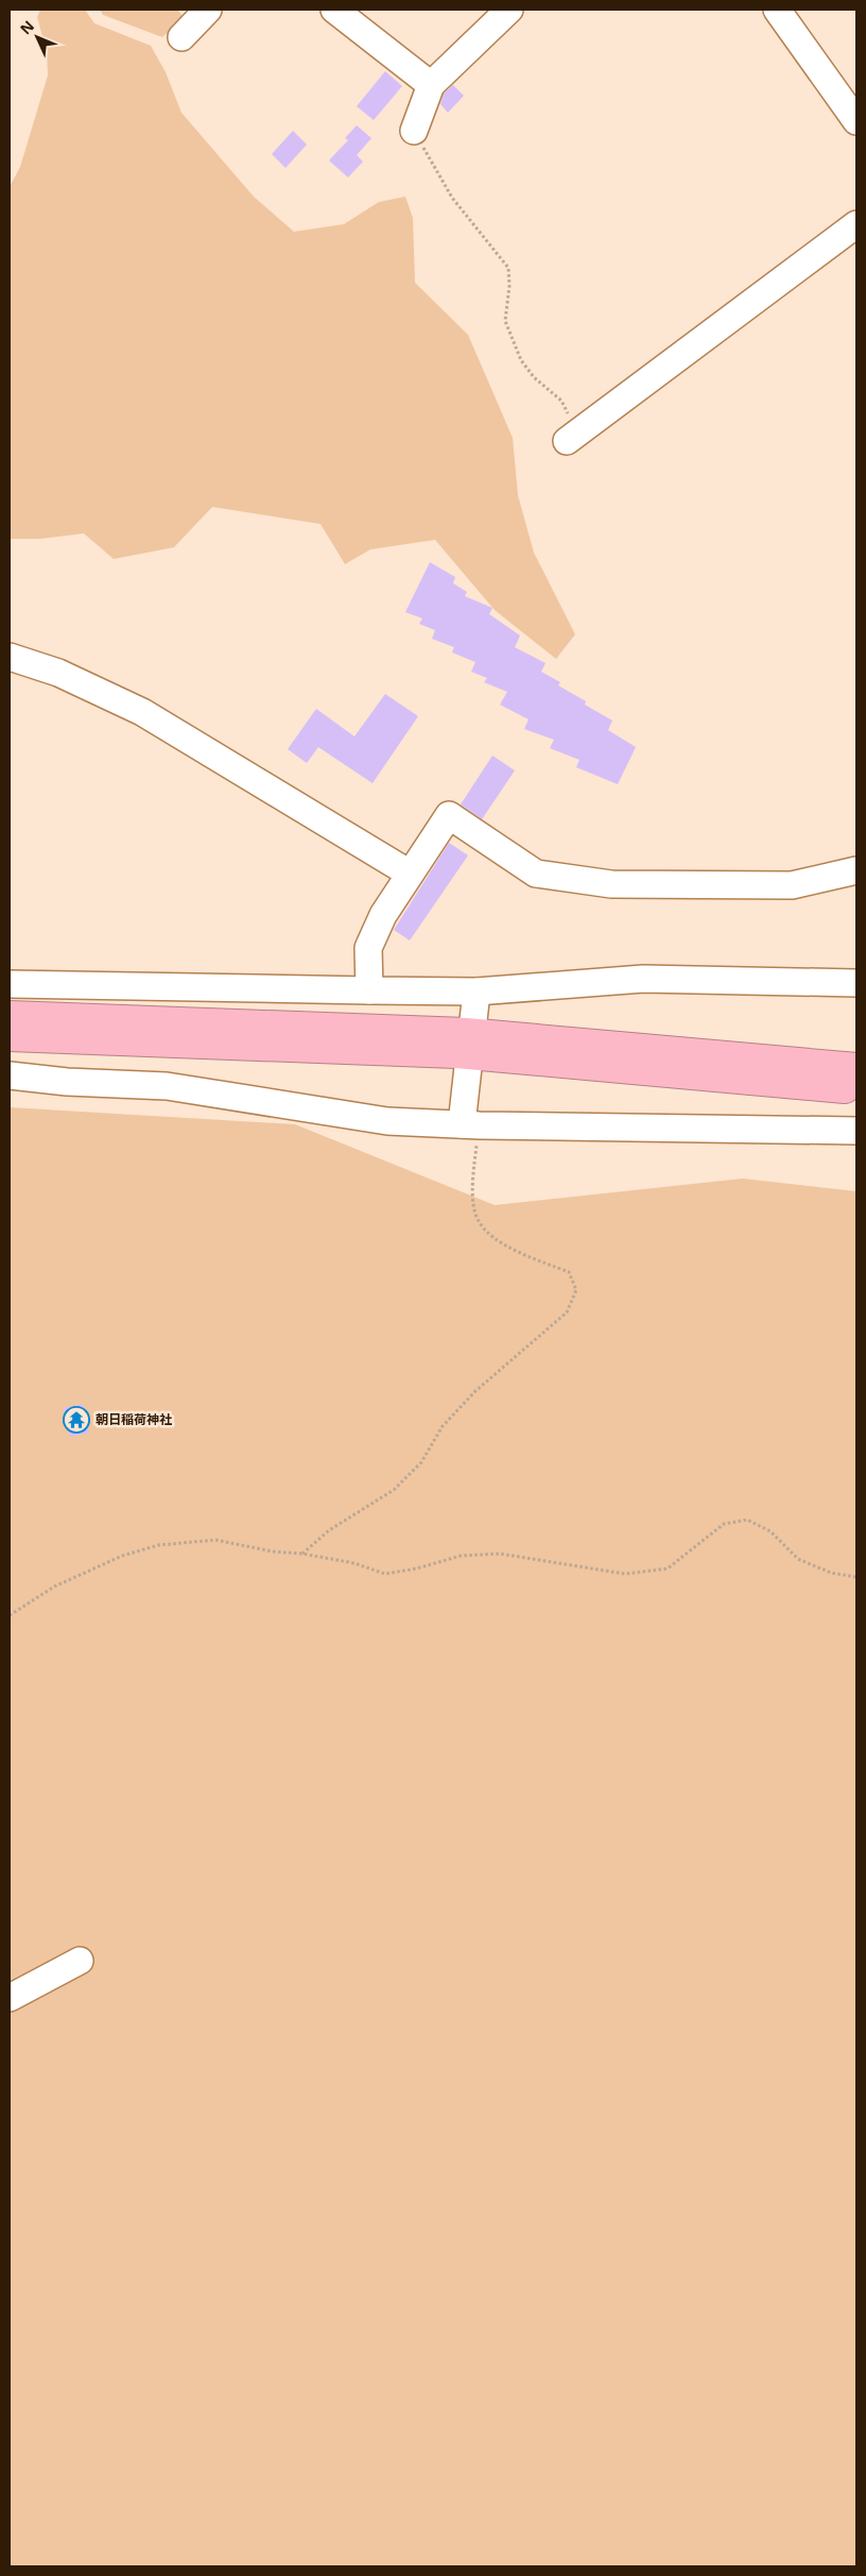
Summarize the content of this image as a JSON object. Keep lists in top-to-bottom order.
{
  "places": {
    "temple": ["朝日稲荷神社"]
  },
  "north": "top left"
}
